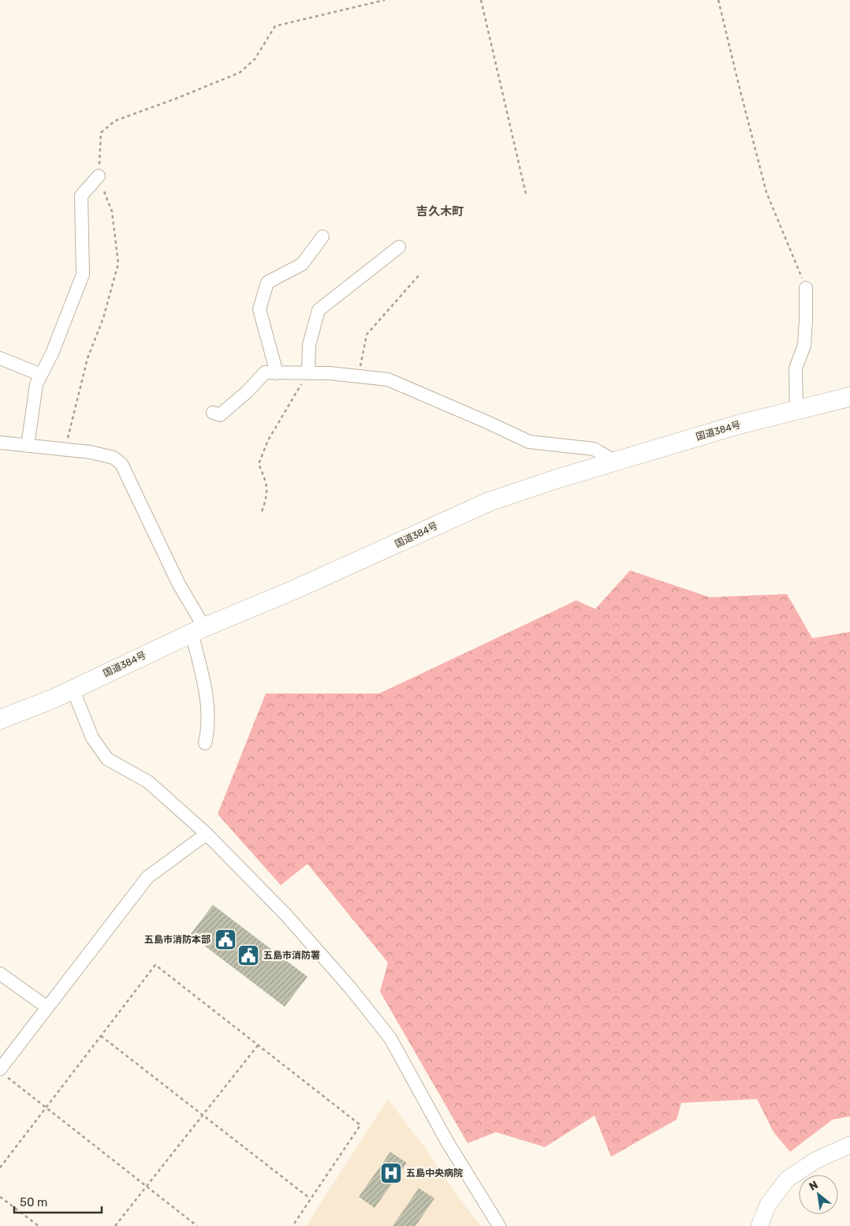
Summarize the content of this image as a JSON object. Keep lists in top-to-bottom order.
{
  "streets": {
    "highway": ["国道384号"]
  },
  "districts": ["吉久木町"],
  "places": {
    "public building": ["五島市消防本部", "五島市消防署"],
    "hospital": ["五島中央病院"]
  },
  "scale_bar": "50 m",
  "north": "top left"
}
